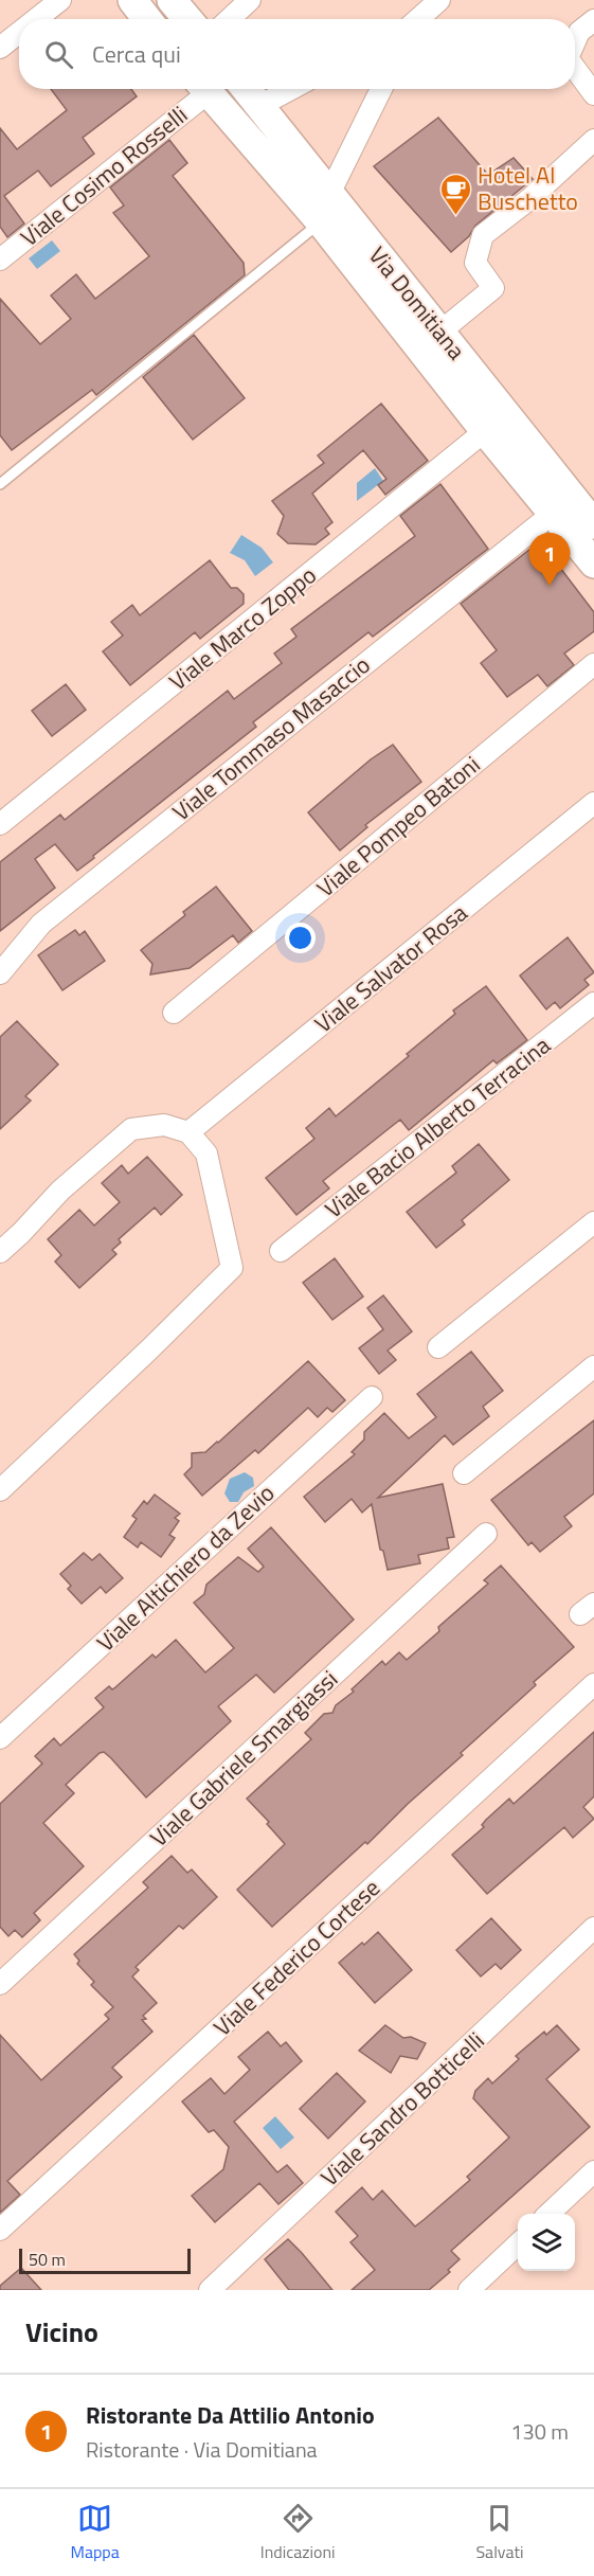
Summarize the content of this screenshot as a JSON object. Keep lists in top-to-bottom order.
{
  "streets": {
    "main road": ["Via Domitiana"],
    "street": [
      "Viale Cosimo Rosselli",
      "Viale Marco Zoppo",
      "Viale Tommaso Masaccio",
      "Viale Pompeo Batoni",
      "Viale Salvator Rosa",
      "Viale Bacio Alberto Terracina",
      "Viale Altichiero da Zevio",
      "Viale Gabriele Smargiassi",
      "Viale Federico Cortese",
      "Viale Sandro Botticelli"
    ]
  },
  "crossings": [
    ["Via Domitiana", "Viale Marco Zoppo"],
    ["Via Domitiana", "Viale Tommaso Masaccio"]
  ],
  "places": {
    "cafe": ["Hotel Al Buschetto"]
  },
  "scale_bar": "50 m",
  "page": {
    "search": "Cerca qui",
    "pins": "1",
    "scale": "50 m",
    "heading": "Vicino",
    "list": [
      {
        "mark": "1",
        "name": "Ristorante Da Attilio Antonio",
        "note": "Ristorante · Via Domitiana",
        "value": "130 m"
      }
    ],
    "nav": ["Mappa", "Indicazioni", "Salvati"]
  }
}
